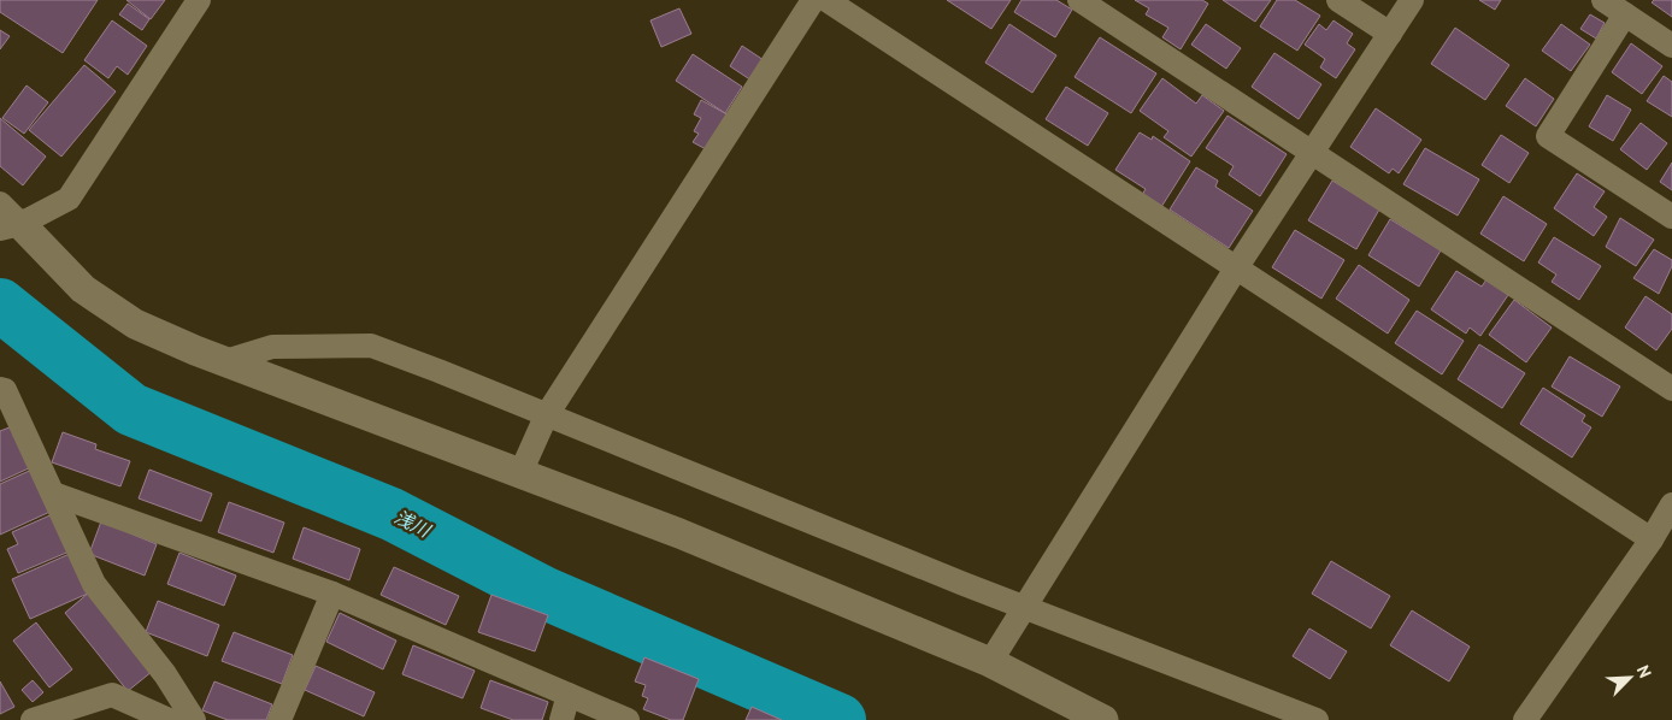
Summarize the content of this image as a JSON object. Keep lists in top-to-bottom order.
{
  "water": ["浅川"],
  "north": "top right"
}
